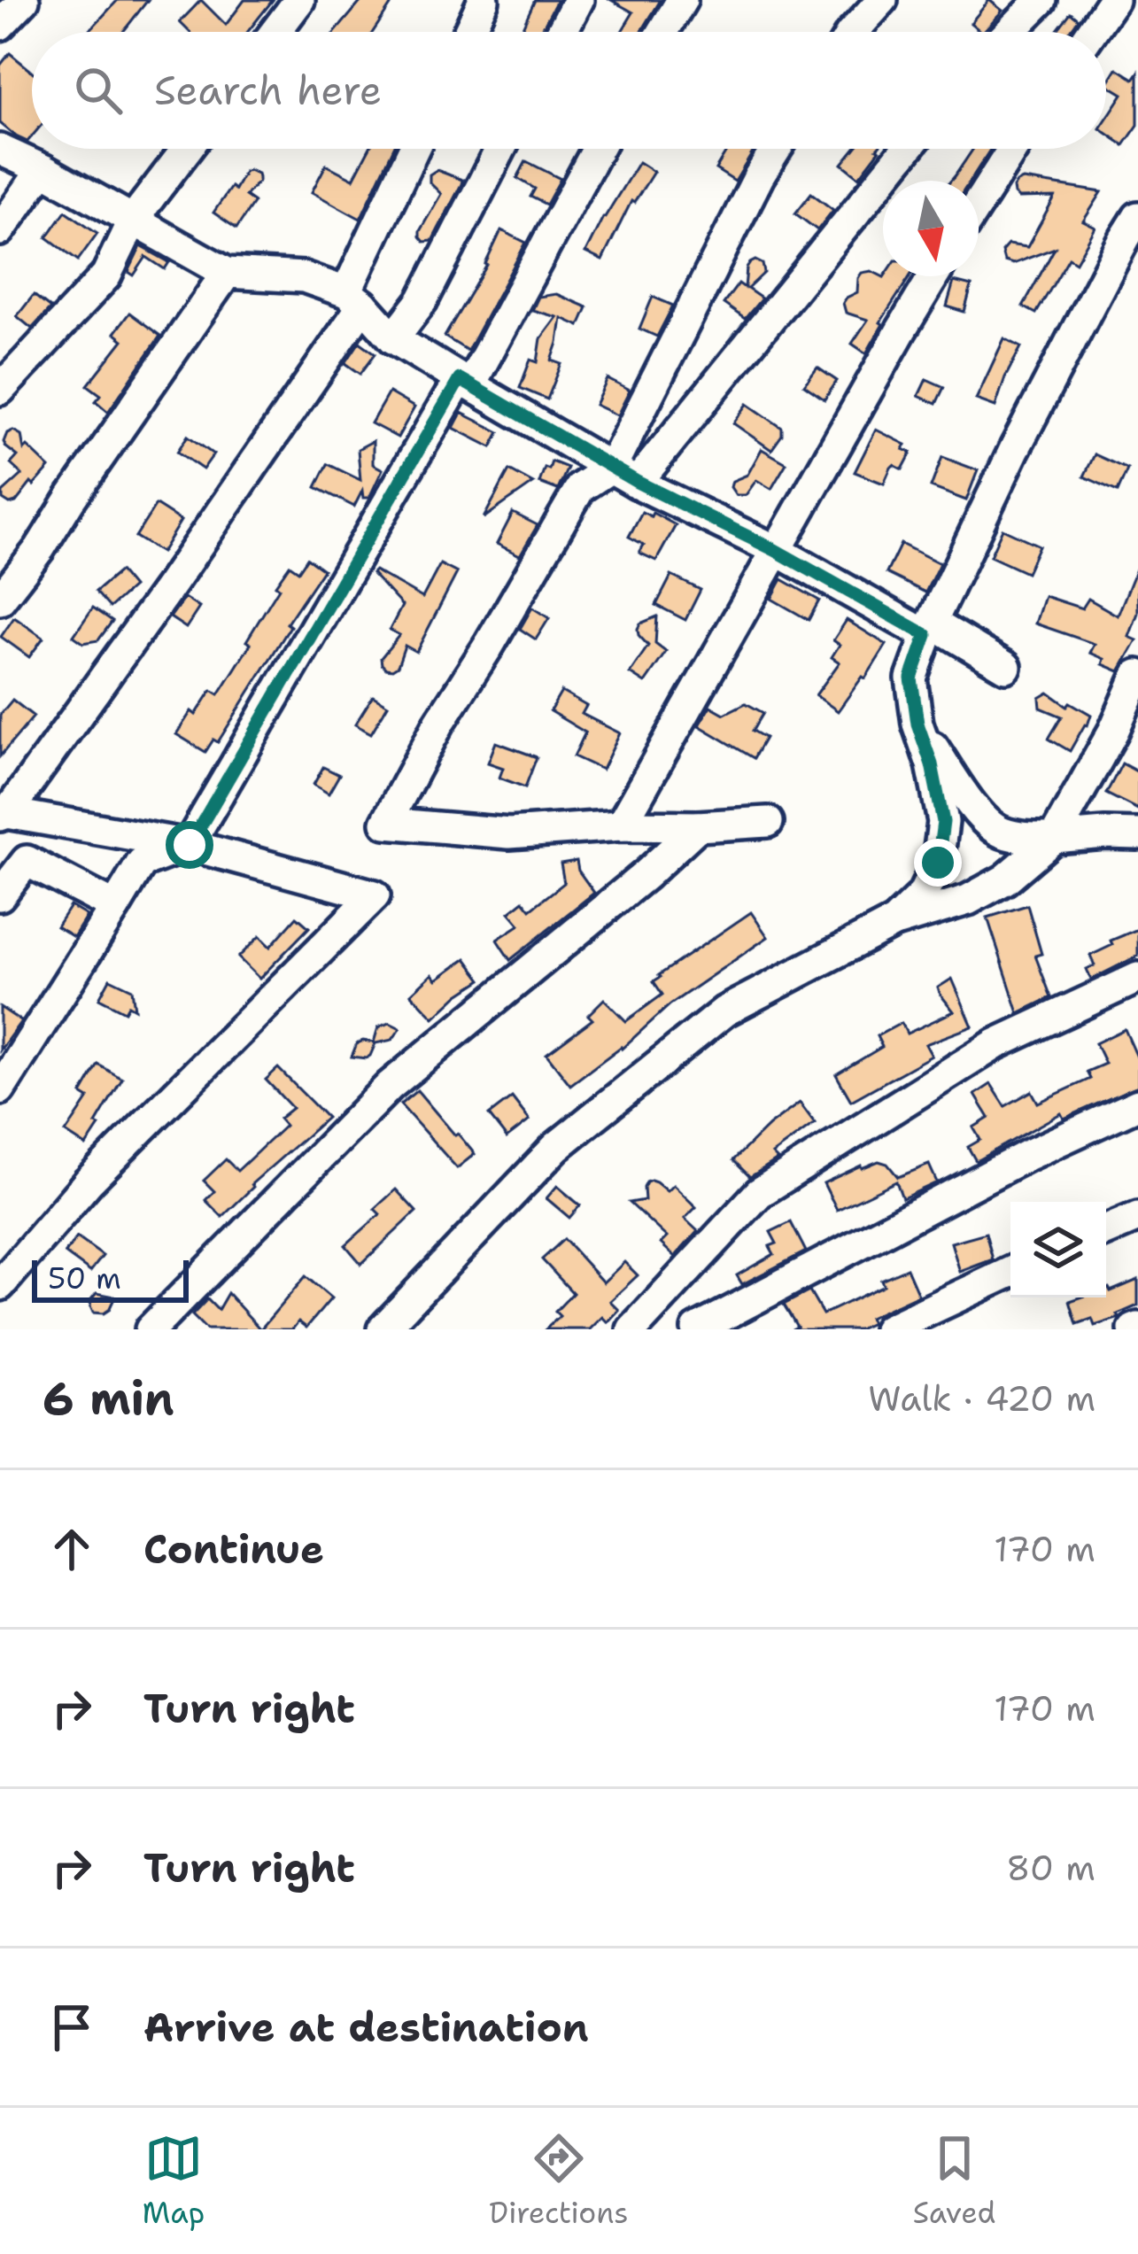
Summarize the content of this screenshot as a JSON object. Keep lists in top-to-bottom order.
{
  "scale_bar": "50 m",
  "north": "bottom",
  "page": {
    "search": "Search here",
    "scale": "50 m",
    "heading": ["6 min", "Walk · 420 m"],
    "list": [
      ["Continue", "170 m"],
      ["Turn right", "170 m"],
      ["Turn right", "80 m"],
      "Arrive at destination"
    ],
    "nav": ["Map", "Directions", "Saved"]
  }
}
